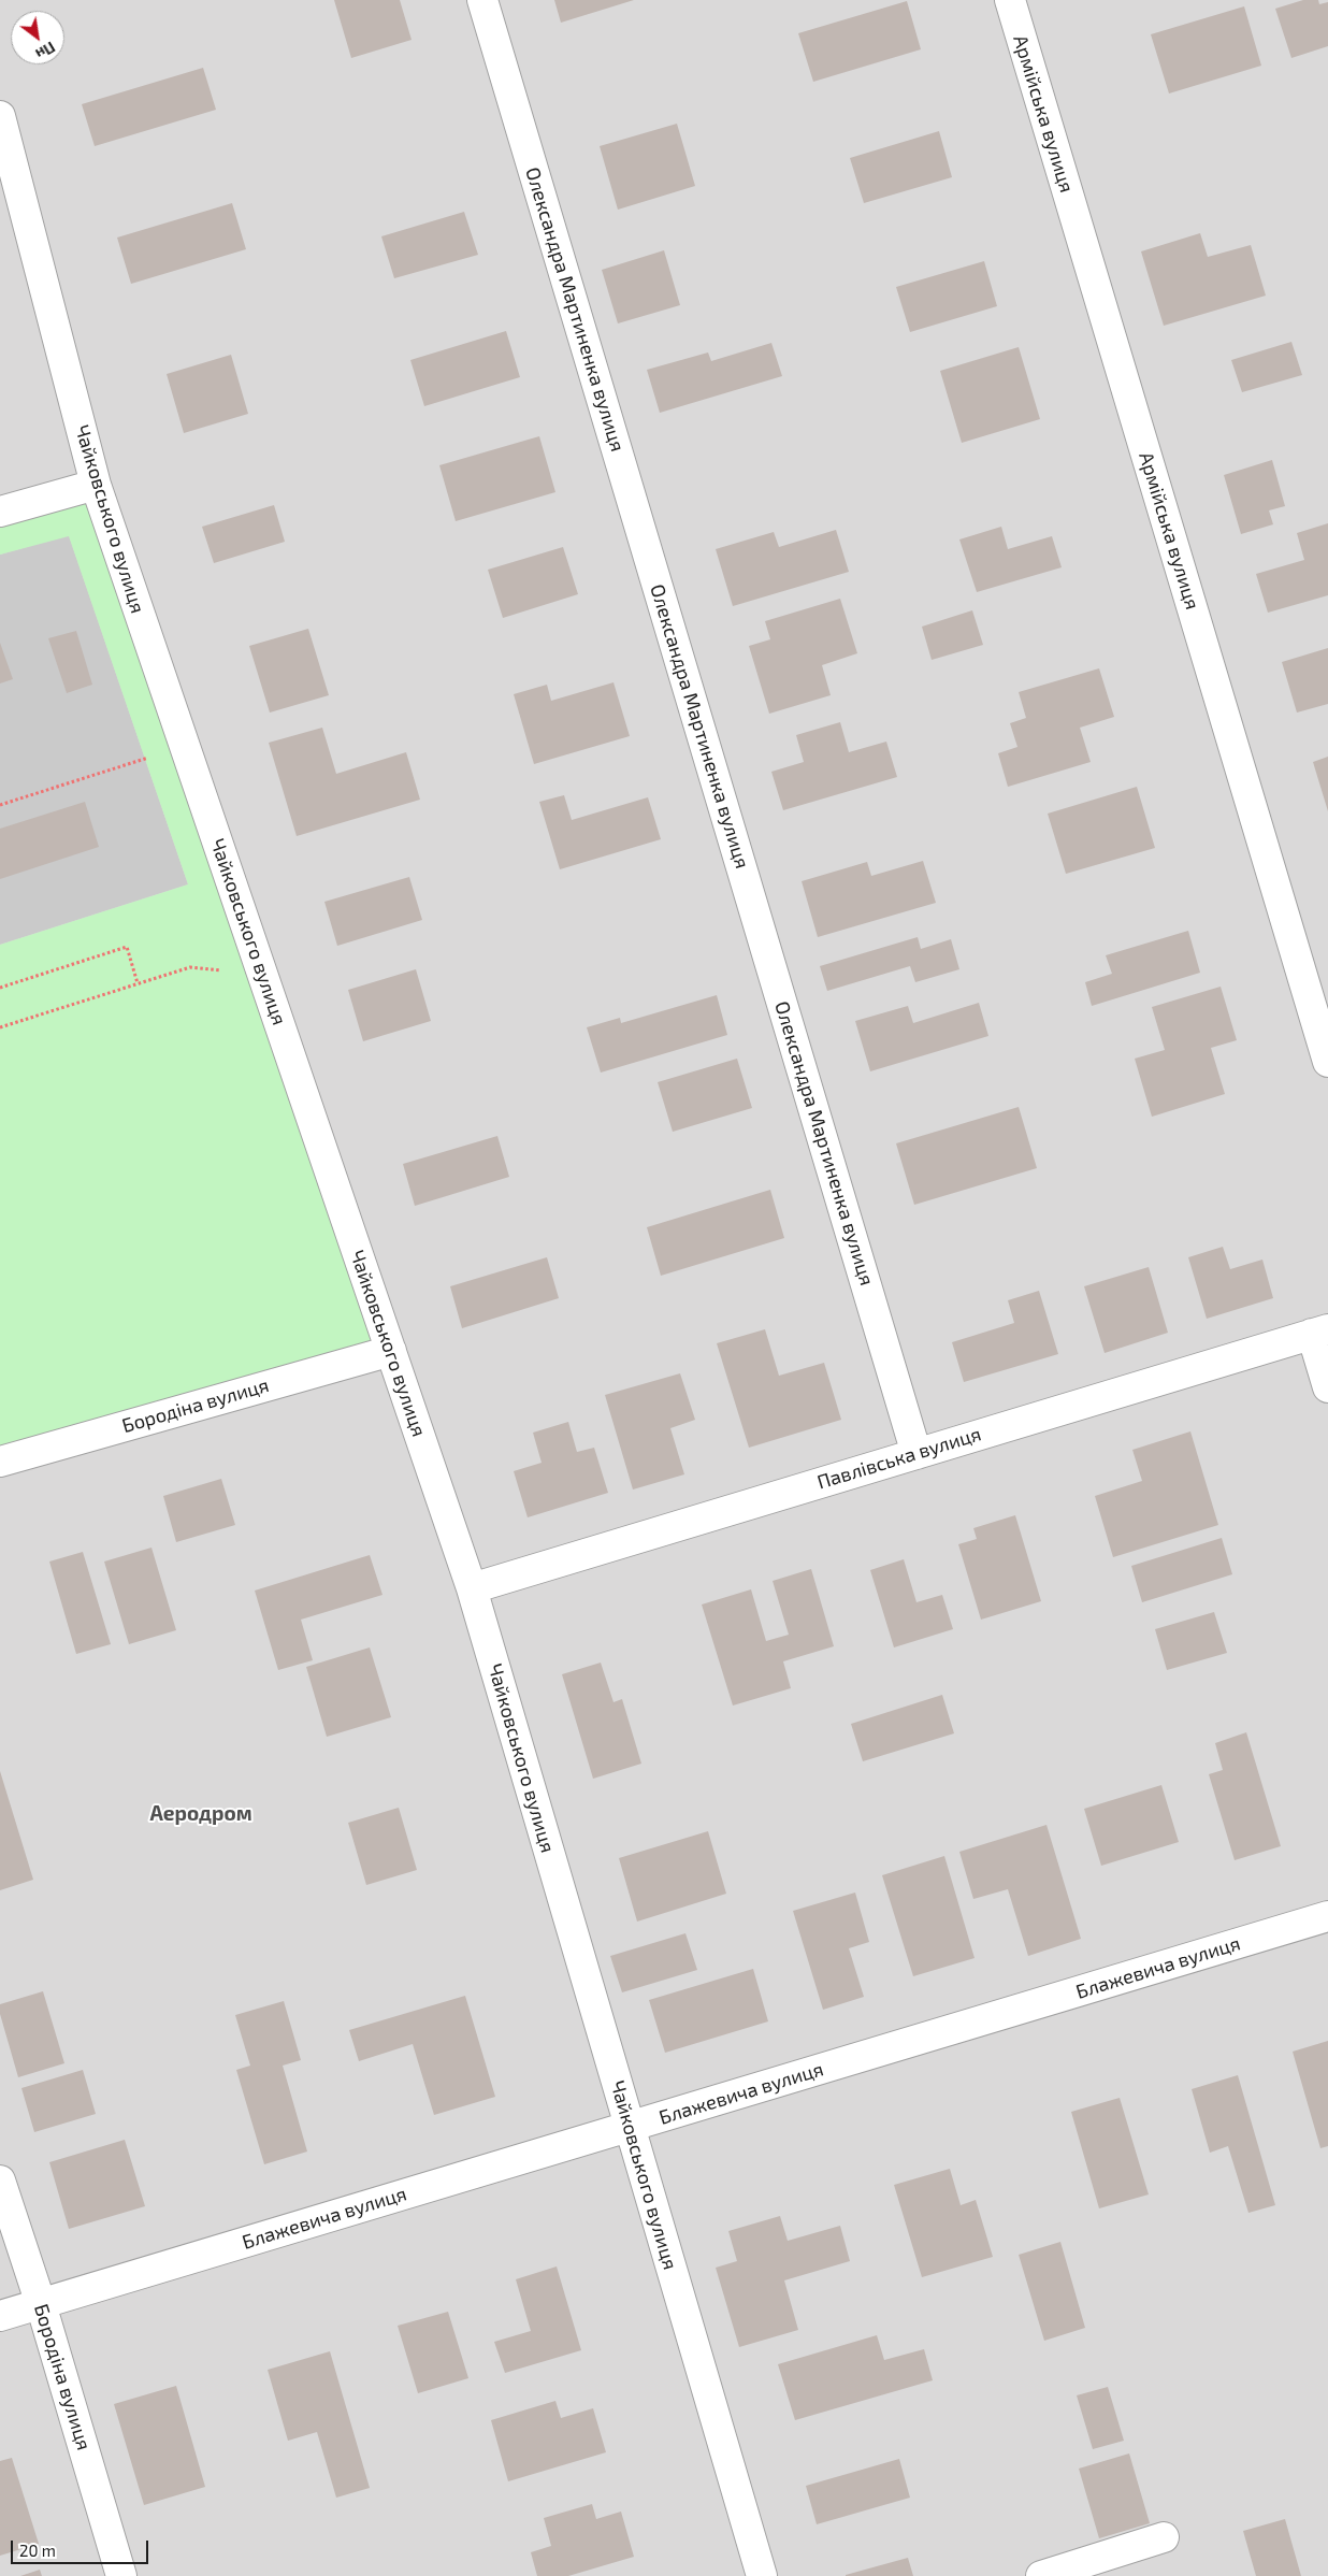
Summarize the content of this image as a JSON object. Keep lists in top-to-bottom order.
{
  "streets": {
    "street": [
      "Армійська вулиця",
      "Олександра Мартиненка вулиця",
      "Чайковського вулиця",
      "Бородіна вулиця",
      "Павлівська вулиця",
      "Блажевича вулиця"
    ]
  },
  "crossings": [
    ["Олександра Мартиненка вулиця", "Павлівська вулиця"],
    ["Чайковського вулиця", "Бородіна вулиця"],
    ["Чайковського вулиця", "Павлівська вулиця"],
    ["Чайковського вулиця", "Блажевича вулиця"],
    ["Бородіна вулиця", "Блажевича вулиця"]
  ],
  "districts": ["Аеродром"],
  "scale_bar": "20 m",
  "north": "bottom right"
}
